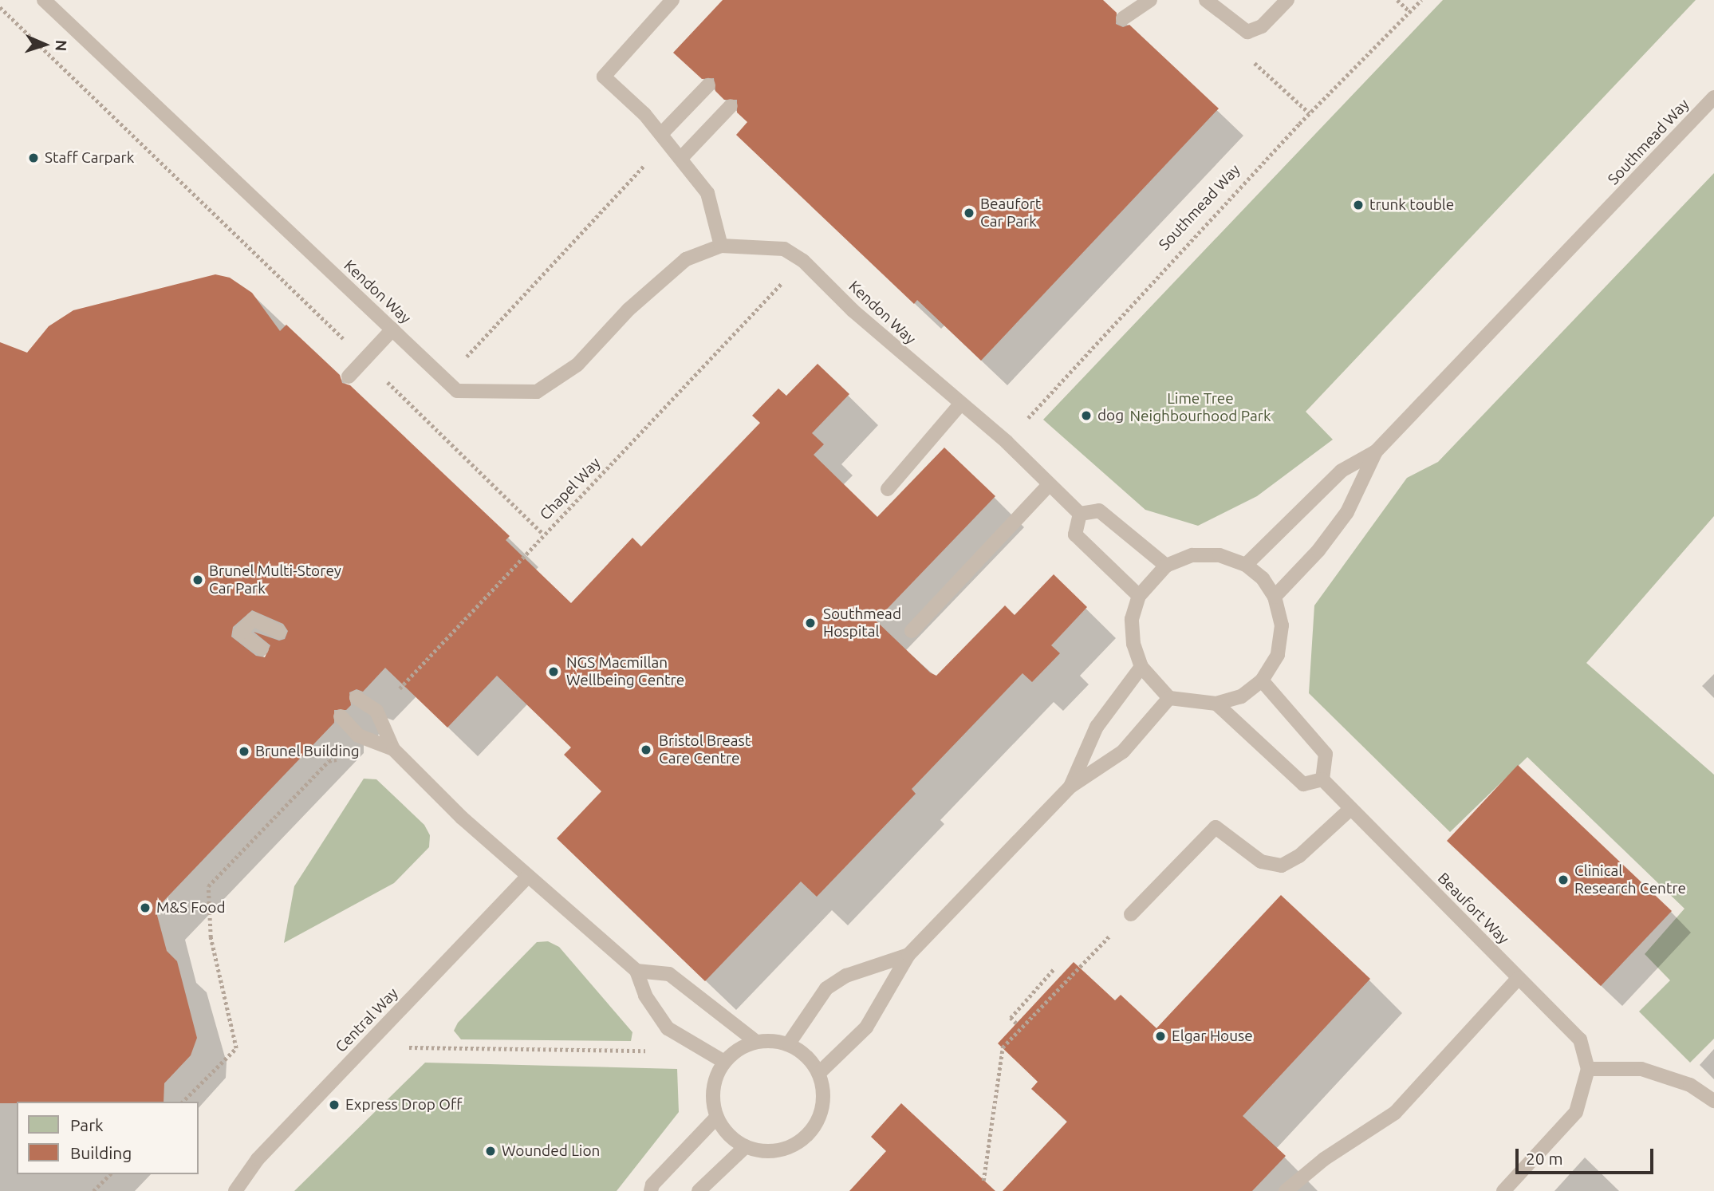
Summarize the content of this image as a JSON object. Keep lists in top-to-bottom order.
{
  "streets": {
    "lane": [
      "Southmead Way",
      "Kendon Way",
      "Beaufort Way",
      "Central Way"
    ],
    "path": ["Chapel Way"]
  },
  "crossings": [
    ["Southmead Way", "Kendon Way"],
    ["Kendon Way", "Chapel Way"]
  ],
  "parks": ["Lime Tree Neighbourhood Park"],
  "places": [
    "Staff Carpark",
    "trunk touble",
    "Beaufort Car Park",
    "dog",
    "Brunel Multi-Storey Car Park",
    "Southmead Hospital",
    "NGS Macmillan Wellbeing Centre",
    "Bristol Breast Care Centre",
    "Brunel Building",
    "Clinical Research Centre",
    "M&S Food",
    "Elgar House",
    "Express Drop Off",
    "Wounded Lion"
  ],
  "legend": ["Park", "Building"],
  "scale_bar": "20 m",
  "north": "right"
}
